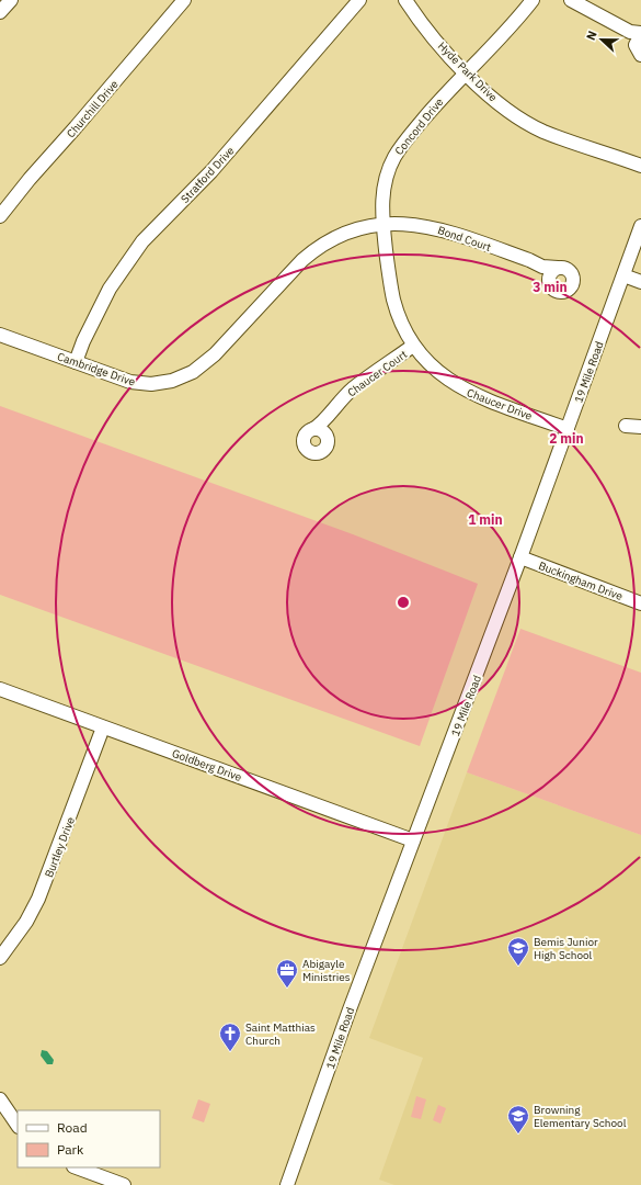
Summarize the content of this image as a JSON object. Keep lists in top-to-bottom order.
{
  "streets": {
    "street": [
      "Hyde Park Drive",
      "Churchill Drive",
      "Concord Drive",
      "Stratford Drive",
      "Bond Court",
      "Cambridge Drive",
      "19 Mile Road",
      "Chaucer Court",
      "Chaucer Drive",
      "Buckingham Drive",
      "Goldberg Drive",
      "Burtley Drive"
    ]
  },
  "crossings": [
    ["Hyde Park Drive", "Concord Drive"],
    ["Concord Drive", "Bond Court"],
    ["Concord Drive", "Cambridge Drive"],
    ["Concord Drive", "Chaucer Drive"],
    ["Stratford Drive", "Cambridge Drive"],
    ["Bond Court", "Cambridge Drive"],
    ["Bond Court", "Chaucer Drive"],
    ["Cambridge Drive", "Chaucer Drive"],
    ["19 Mile Road", "Chaucer Drive"],
    ["19 Mile Road", "Buckingham Drive"],
    ["19 Mile Road", "Goldberg Drive"],
    ["Chaucer Court", "Chaucer Drive"],
    ["Goldberg Drive", "Burtley Drive"]
  ],
  "places": {
    "school or university": ["Bemis Junior High School", "Browning Elementary School"],
    "office": ["Abigayle Ministries"],
    "church": ["Saint Matthias Church"]
  },
  "legend": ["Road", "Park"],
  "north": "left",
  "rings": ["3 min", "2 min", "1 min"]
}
